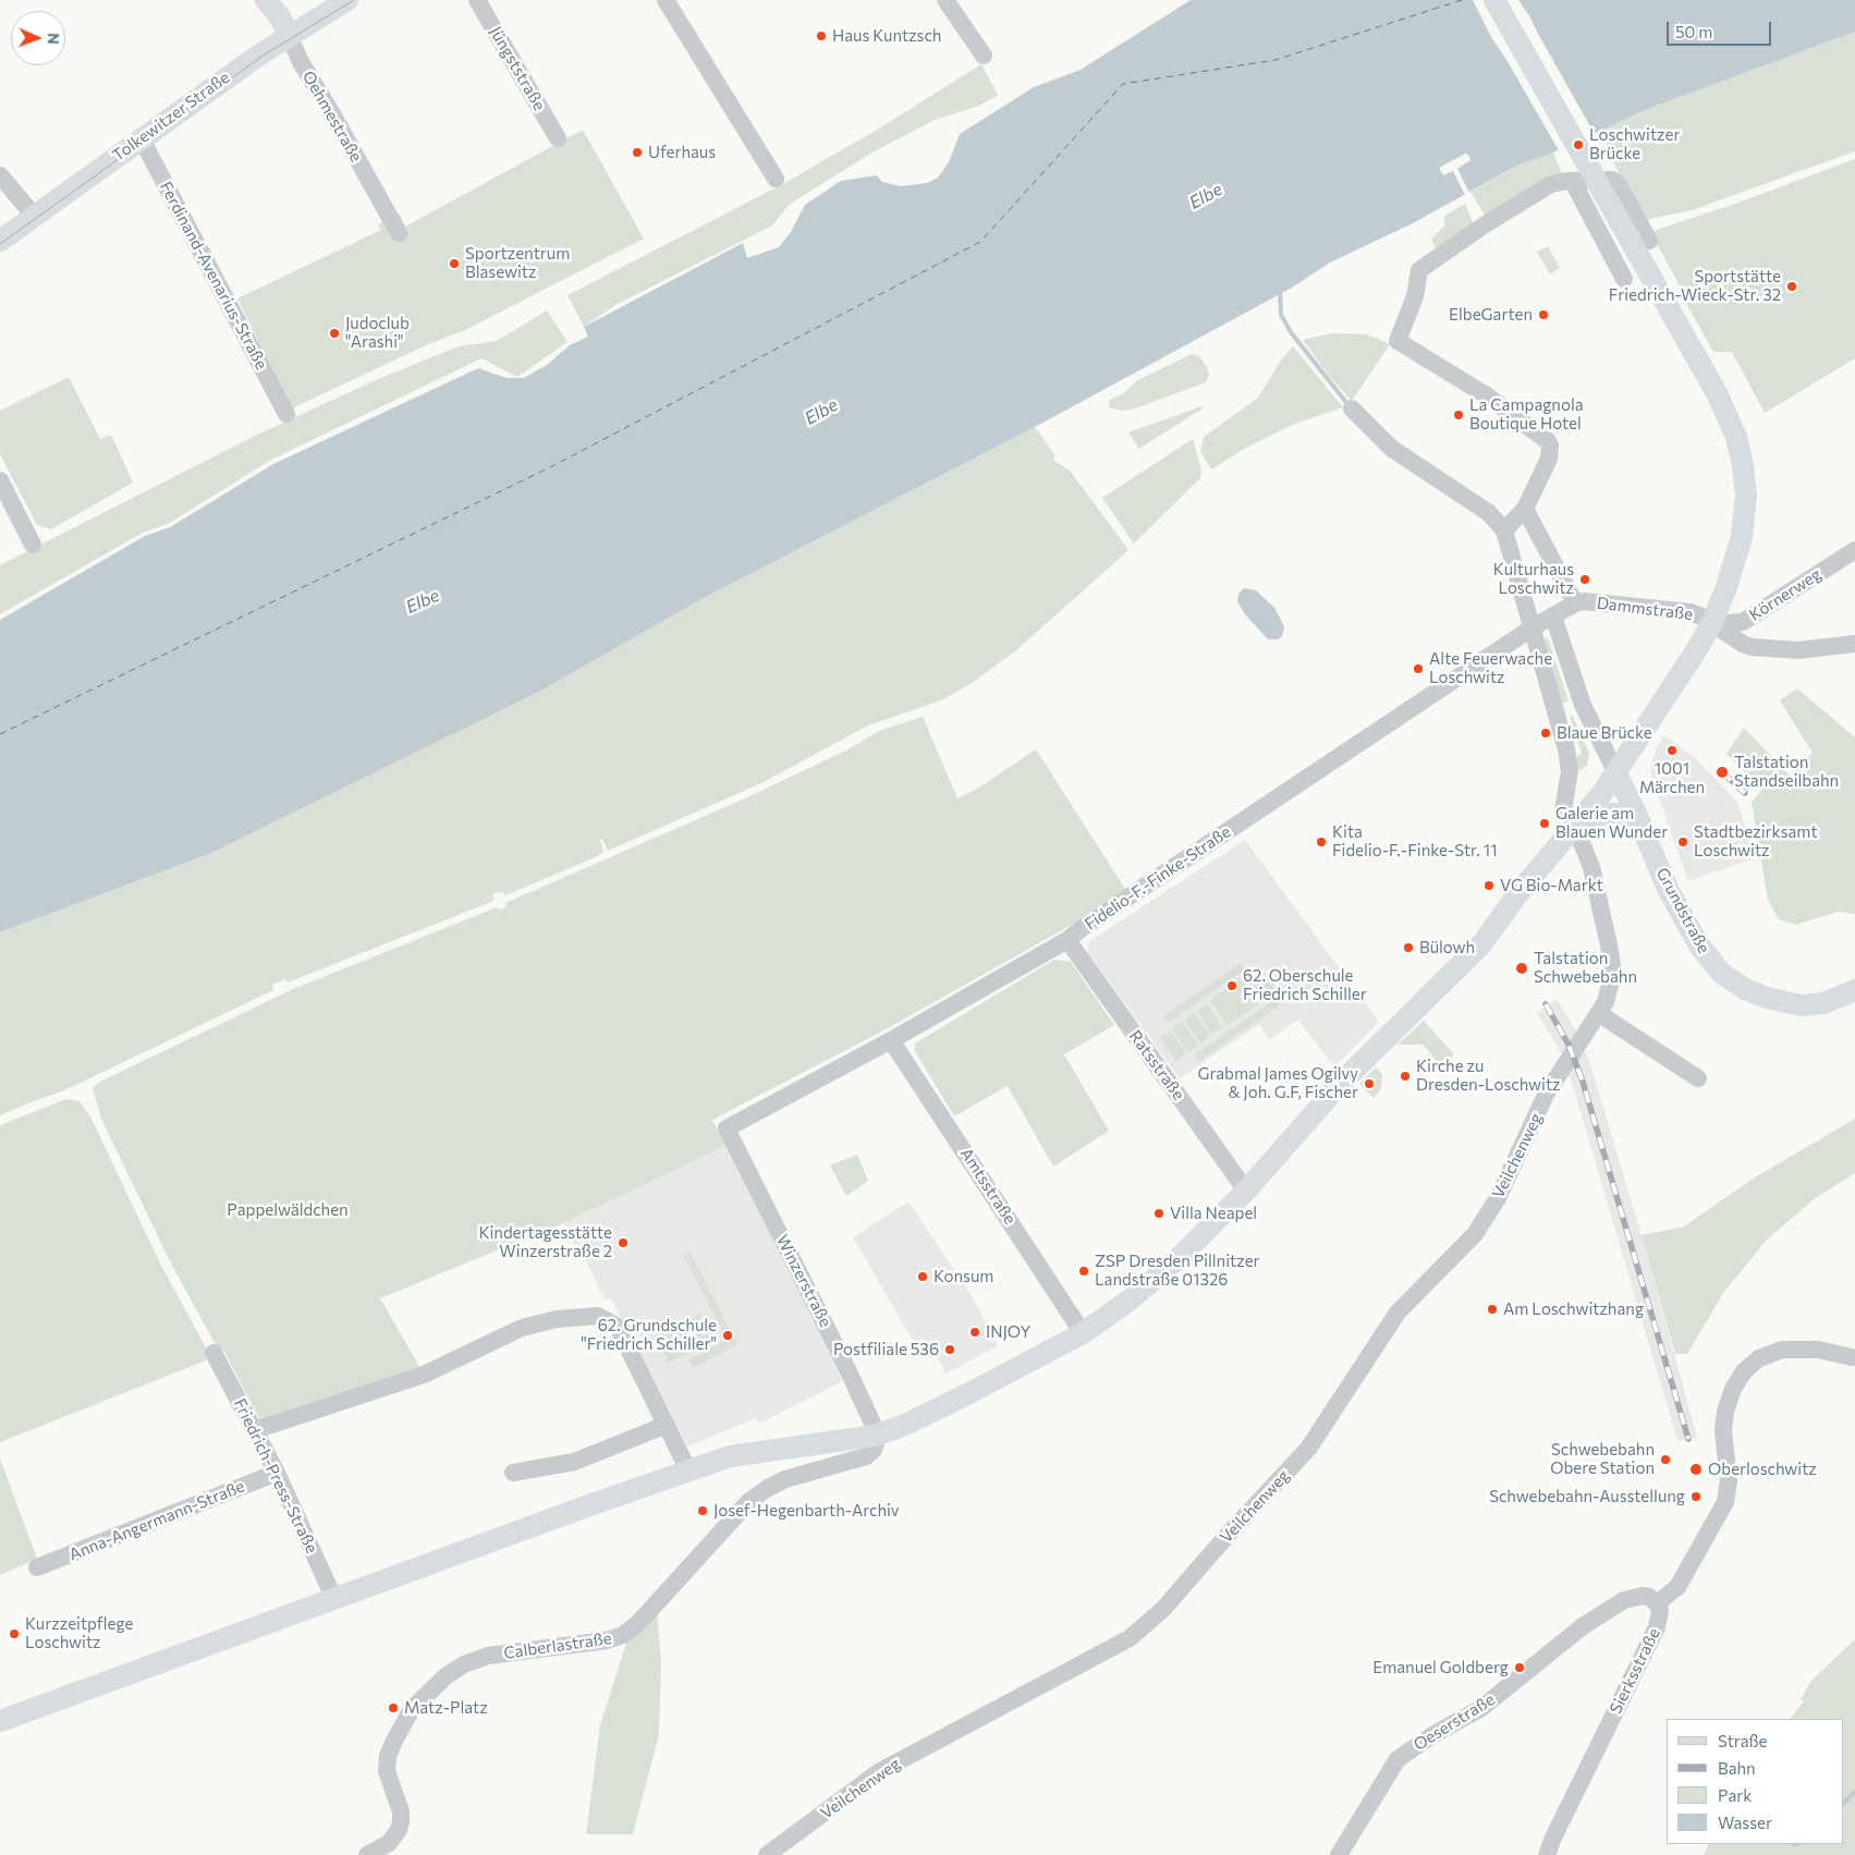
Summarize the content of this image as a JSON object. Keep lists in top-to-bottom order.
{
  "streets": {
    "main road": ["Tolkewitzer Straße", "Oehmestraße", "Grundstraße"],
    "street": [
      "Jüngststraße",
      "Ferdinand-Avenarius-Straße",
      "Körnerweg",
      "Dammstraße",
      "Fidelio-F.-Finke-Straße",
      "Ratsstraße",
      "Veilchenweg",
      "Amtsstraße",
      "Winzerstraße",
      "Friedrich-Press-Straße",
      "Anna-Angermann-Straße",
      "Calberlastraße",
      "Sierksstraße",
      "Oeserstraße"
    ]
  },
  "crossings": [
    ["Tolkewitzer Straße", "Oehmestraße"],
    ["Tolkewitzer Straße", "Ferdinand-Avenarius-Straße"],
    ["Körnerweg", "Dammstraße"],
    ["Dammstraße", "Fidelio-F.-Finke-Straße"],
    ["Fidelio-F.-Finke-Straße", "Ratsstraße"],
    ["Fidelio-F.-Finke-Straße", "Amtsstraße"],
    ["Fidelio-F.-Finke-Straße", "Winzerstraße"],
    ["Winzerstraße", "Calberlastraße"],
    ["Friedrich-Press-Straße", "Anna-Angermann-Straße"],
    ["Sierksstraße", "Oeserstraße"]
  ],
  "water": ["Elbe"],
  "parks": ["Pappelwäldchen"],
  "places": [
    "Haus Kuntzsch",
    "Loschwitzer Brücke",
    "Uferhaus",
    "Sportzentrum Blasewitz",
    "Sportstätte Friedrich-Wieck-Str. 32",
    "ElbeGarten",
    "Judoclub \"Arashi\"",
    "La Campagnola Boutique Hotel",
    "Kulturhaus Loschwitz",
    "Alte Feuerwache Loschwitz",
    "Blaue Brücke",
    "1001 Märchen",
    "Talstation Standseilbahn",
    "Galerie am Blauen Wunder",
    "Kita Fidelio-F.-Finke-Str. 11",
    "Stadtbezirksamt Loschwitz",
    "VG Bio-Markt",
    "Bülowh",
    "Talstation Schwebebahn",
    "62. Oberschule Friedrich Schiller",
    "Kirche zu Dresden-Loschwitz",
    "Grabmal James Ogilvy & Joh. G.F, Fischer",
    "Villa Neapel",
    "Kindertagesstätte Winzerstraße 2",
    "ZSP Dresden Pillnitzer Landstraße 01326",
    "Konsum",
    "Am Loschwitzhang",
    "INJOY",
    "62. Grundschule \"Friedrich Schiller\"",
    "Postfiliale 536",
    "Schwebebahn Obere Station",
    "Oberloschwitz",
    "Schwebebahn-Ausstellung",
    "Josef-Hegenbarth-Archiv",
    "Kurzzeitpflege Loschwitz",
    "Emanuel Goldberg",
    "Matz-Platz"
  ],
  "legend": [
    "Straße",
    "Bahn",
    "Park",
    "Wasser"
  ],
  "scale_bar": "50 m",
  "north": "right"
}
